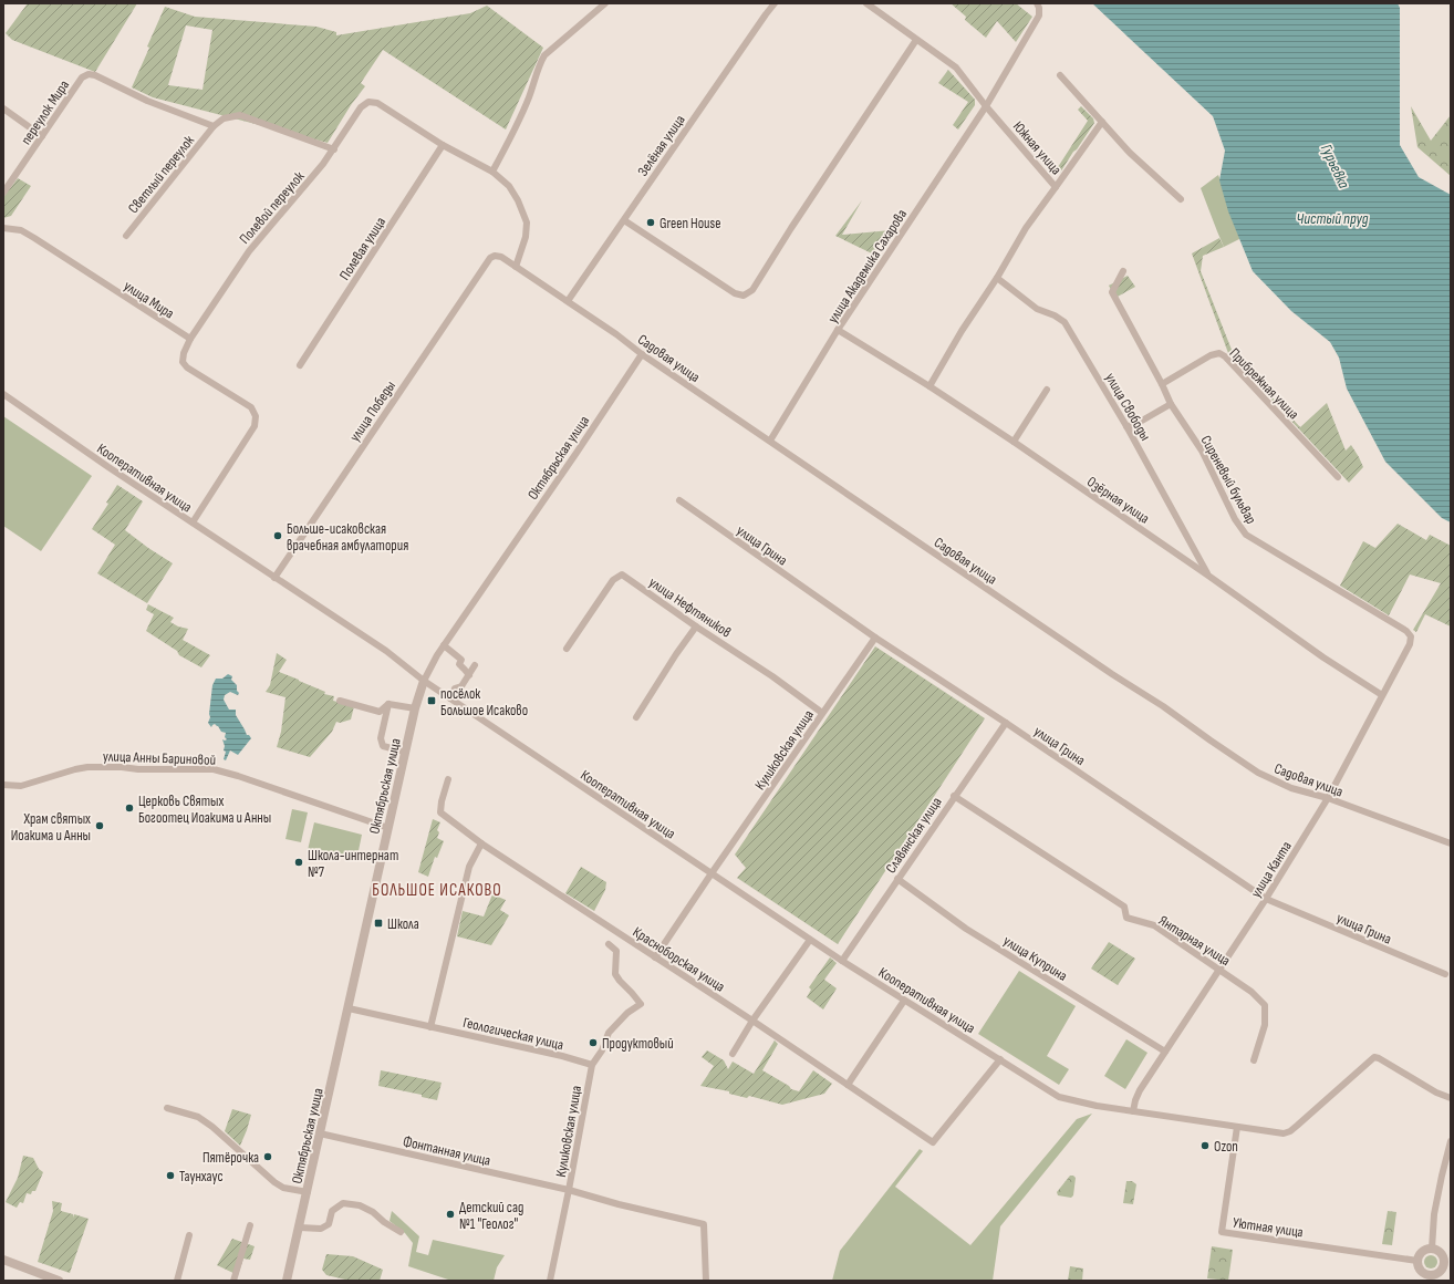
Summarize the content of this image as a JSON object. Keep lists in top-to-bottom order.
{
  "streets": {
    "street": [
      "переулок Мира",
      "Зелёная улица",
      "Южная улица",
      "Светлый переулок",
      "Полевой переулок",
      "Полевая улица",
      "улица Академика Сахарова",
      "улица Мира",
      "Садовая улица",
      "Прибрежная улица",
      "улица Свободы",
      "улица Победы",
      "Октябрьская улица",
      "Кооперативная улица",
      "Сиреневый бульвар",
      "Озёрная улица",
      "улица Грина",
      "улица Нефтяников",
      "Куликовская улица",
      "улица Анны Бариновой",
      "Славянская улица",
      "улица Канта",
      "Янтарная улица",
      "улица Куприна",
      "Красноборская улица",
      "Геологическая улица",
      "Фонтанная улица",
      "Уютная улица"
    ]
  },
  "crossings": [
    ["переулок Мира", "Светлый переулок"],
    ["Зелёная улица", "Садовая улица"],
    ["Южная улица", "улица Академика Сахарова"],
    ["Южная улица", "улица Свободы"],
    ["Южная улица", "Озёрная улица"],
    ["Полевой переулок", "Полевая улица"],
    ["Полевой переулок", "улица Мира"],
    ["улица Академика Сахарова", "Садовая улица"],
    ["улица Академика Сахарова", "Озёрная улица"],
    ["Садовая улица", "улица Победы"],
    ["Садовая улица", "Октябрьская улица"],
    ["Садовая улица", "улица Канта"],
    ["Прибрежная улица", "Сиреневый бульвар"],
    ["улица Свободы", "Озёрная улица"],
    ["улица Победы", "Кооперативная улица"],
    ["Октябрьская улица", "Кооперативная улица"],
    ["Октябрьская улица", "улица Анны Бариновой"],
    ["Октябрьская улица", "Геологическая улица"],
    ["Октябрьская улица", "Фонтанная улица"],
    ["Кооперативная улица", "Куликовская улица"],
    ["Кооперативная улица", "Славянская улица"],
    ["Кооперативная улица", "улица Канта"],
    ["Кооперативная улица", "Красноборская улица"],
    ["Кооперативная улица", "Уютная улица"],
    ["Сиреневый бульвар", "улица Канта"],
    ["Озёрная улица", "улица Канта"],
    ["улица Грина", "Куликовская улица"],
    ["улица Грина", "Славянская улица"],
    ["улица Грина", "улица Канта"],
    ["улица Нефтяников", "Куликовская улица"],
    ["Куликовская улица", "Красноборская улица"],
    ["Куликовская улица", "Геологическая улица"],
    ["Куликовская улица", "Фонтанная улица"],
    ["Славянская улица", "Янтарная улица"],
    ["Славянская улица", "улица Куприна"],
    ["улица Канта", "Янтарная улица"],
    ["улица Канта", "улица Куприна"]
  ],
  "districts": ["БОЛЬШОЕ ИСАКОВО"],
  "water": ["Гурьевка", "Чистый пруд"],
  "places": {
    "other": [
      "Green House",
      "Больше-исаковская врачебная амбулатория",
      "Церковь Святых Богоотец Иоакима и Анны",
      "Храм святых Иоакима и Анны",
      "Школа-интернат №7",
      "Продуктовый",
      "Ozon",
      "Пятёрочка",
      "Таунхаус",
      "Детский сад №1 \"Геолог\""
    ],
    "transit": ["посёлок Большое Исаково", "Школа"]
  }
}
